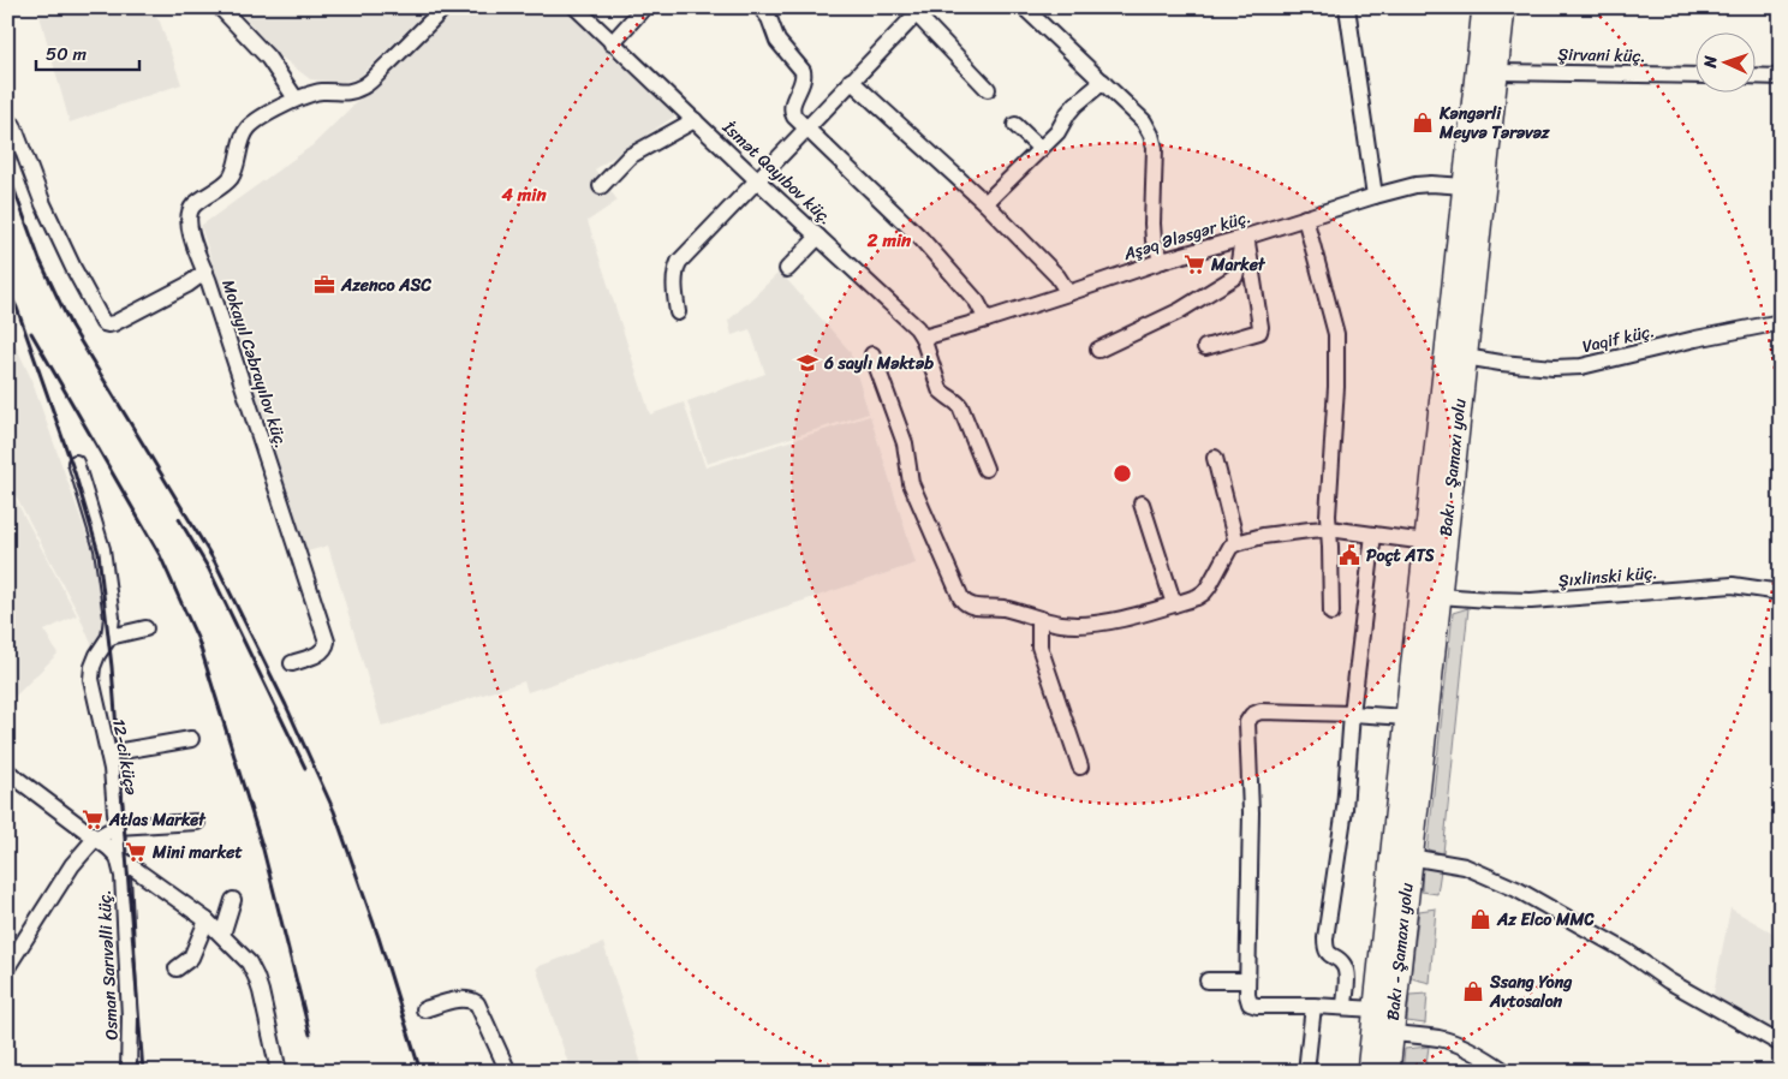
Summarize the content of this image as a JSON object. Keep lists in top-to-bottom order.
{
  "streets": {
    "highway": ["Bakı - Şamaxı yolu"],
    "street": [
      "Şirvani küç.",
      "İsmət Qayıbov küç.",
      "Aşəq Ələsgər küç.",
      "Vaqif küç.",
      "Mokayıl Cəbrayılov küç.",
      "Şıxlinski küç.",
      "12-ci küçə",
      "Osman Sarıvəlli küç."
    ]
  },
  "crossings": [
    ["Şirvani küç.", "Bakı - Şamaxı yolu"],
    ["İsmət Qayıbov küç.", "Aşəq Ələsgər küç."],
    ["Aşəq Ələsgər küç.", "Bakı - Şamaxı yolu"],
    ["Vaqif küç.", "Bakı - Şamaxı yolu"],
    ["Bakı - Şamaxı yolu", "Şıxlinski küç."],
    ["12-ci küçə", "Osman Sarıvəlli küç."]
  ],
  "places": {
    "shop": ["Kəngərli Meyvə Tərəvəz", "Az Elco MMC", "Ssang Yong Avtosalon"],
    "supermarket": ["Market", "Atlas Market", "Mini market"],
    "office": ["Azenco ASC"],
    "school or university": ["6 saylı Məktəb"],
    "public building": ["Poçt ATS"]
  },
  "scale_bar": "50 m",
  "north": "left",
  "rings": ["4 min", "2 min"]
}
